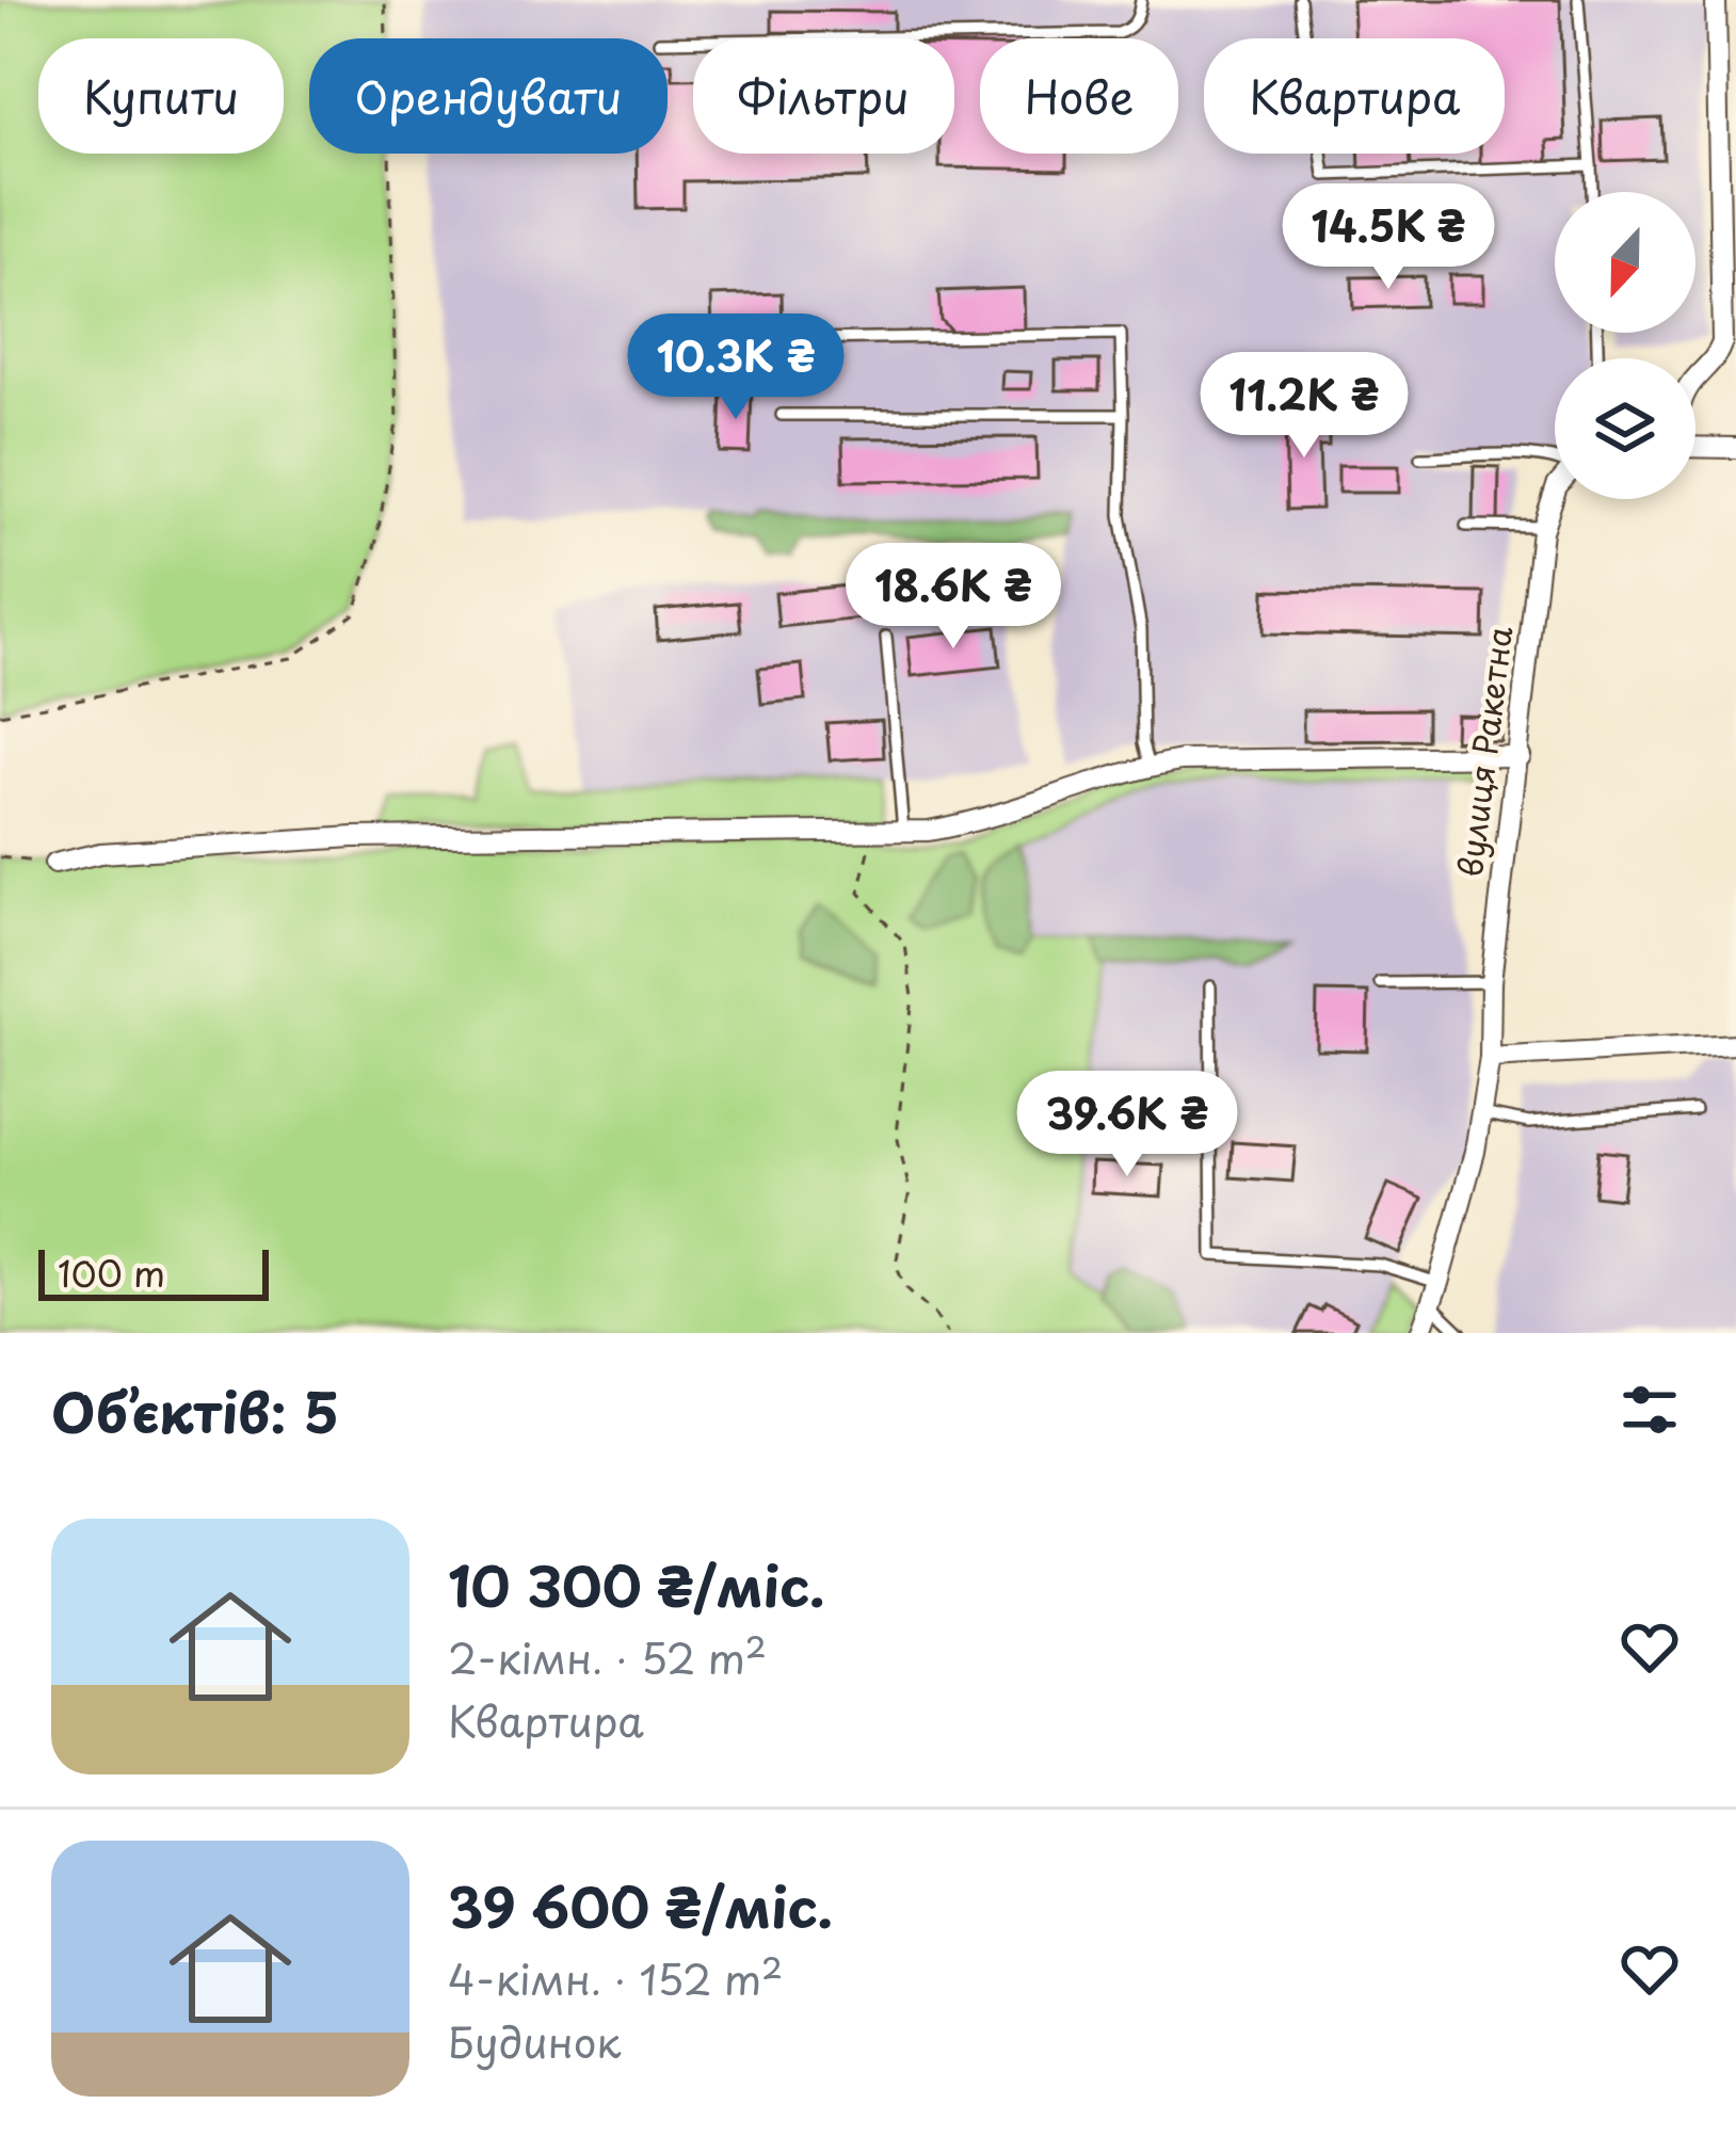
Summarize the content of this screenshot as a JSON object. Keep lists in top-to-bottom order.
{
  "streets": {
    "street": ["вулиця Ракетна"]
  },
  "scale_bar": "100 m",
  "north": "bottom",
  "page": {
    "chip": [
      "Купити",
      "Орендувати",
      "Фільтри",
      "Нове",
      "Квартира"
    ],
    "price": [
      "14.5K ₴",
      "10.3K ₴",
      "11.2K ₴",
      "18.6K ₴",
      "39.6K ₴"
    ],
    "scale": "100 m",
    "heading": "Об’єктів: 5",
    "list": [
      {
        "name": "10 300 ₴/міс.",
        "note": "2-кімн. · 52 m² · Квартира"
      },
      {
        "name": "39 600 ₴/міс.",
        "note": "4-кімн. · 152 m² · Будинок"
      }
    ]
  }
}
